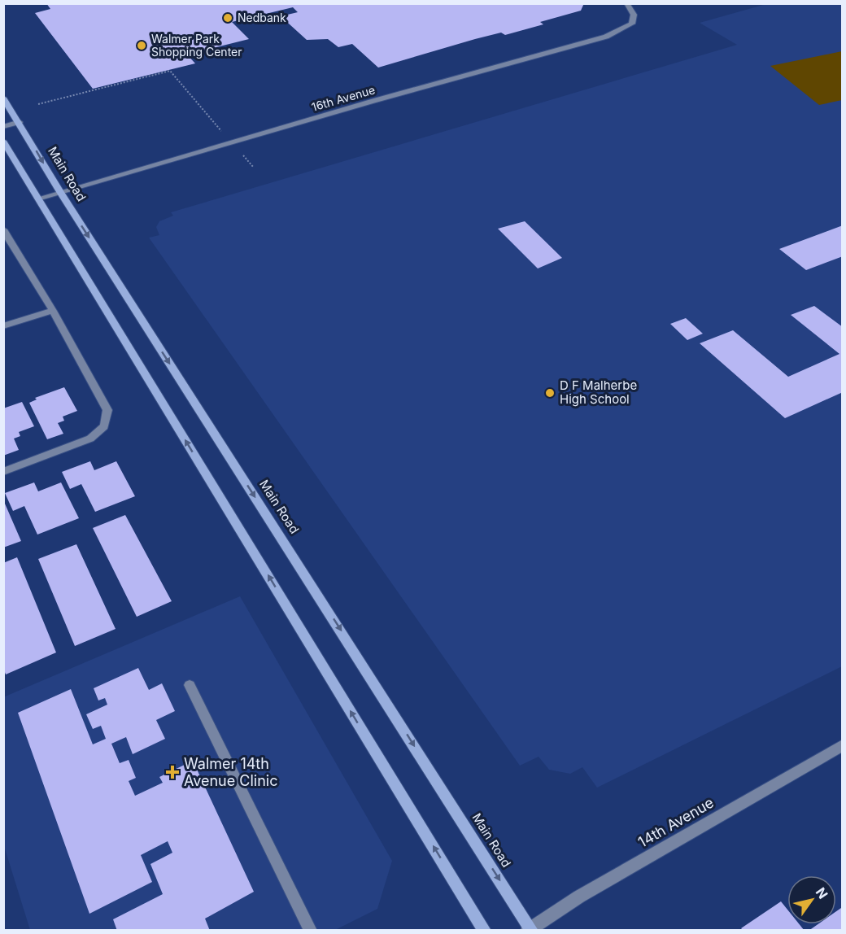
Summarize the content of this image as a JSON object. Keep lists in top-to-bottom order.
{
  "streets": {
    "main road": ["Main Road"],
    "street": ["16th Avenue", "14th Avenue"]
  },
  "crossings": [
    ["16th Avenue", "Main Road"],
    ["Main Road", "14th Avenue"]
  ],
  "places": {
    "other": ["Nedbank", "Walmer Park Shopping Center", "D F Malherbe High School"],
    "health": ["Walmer 14th Avenue Clinic"]
  },
  "north": "top right"
}
